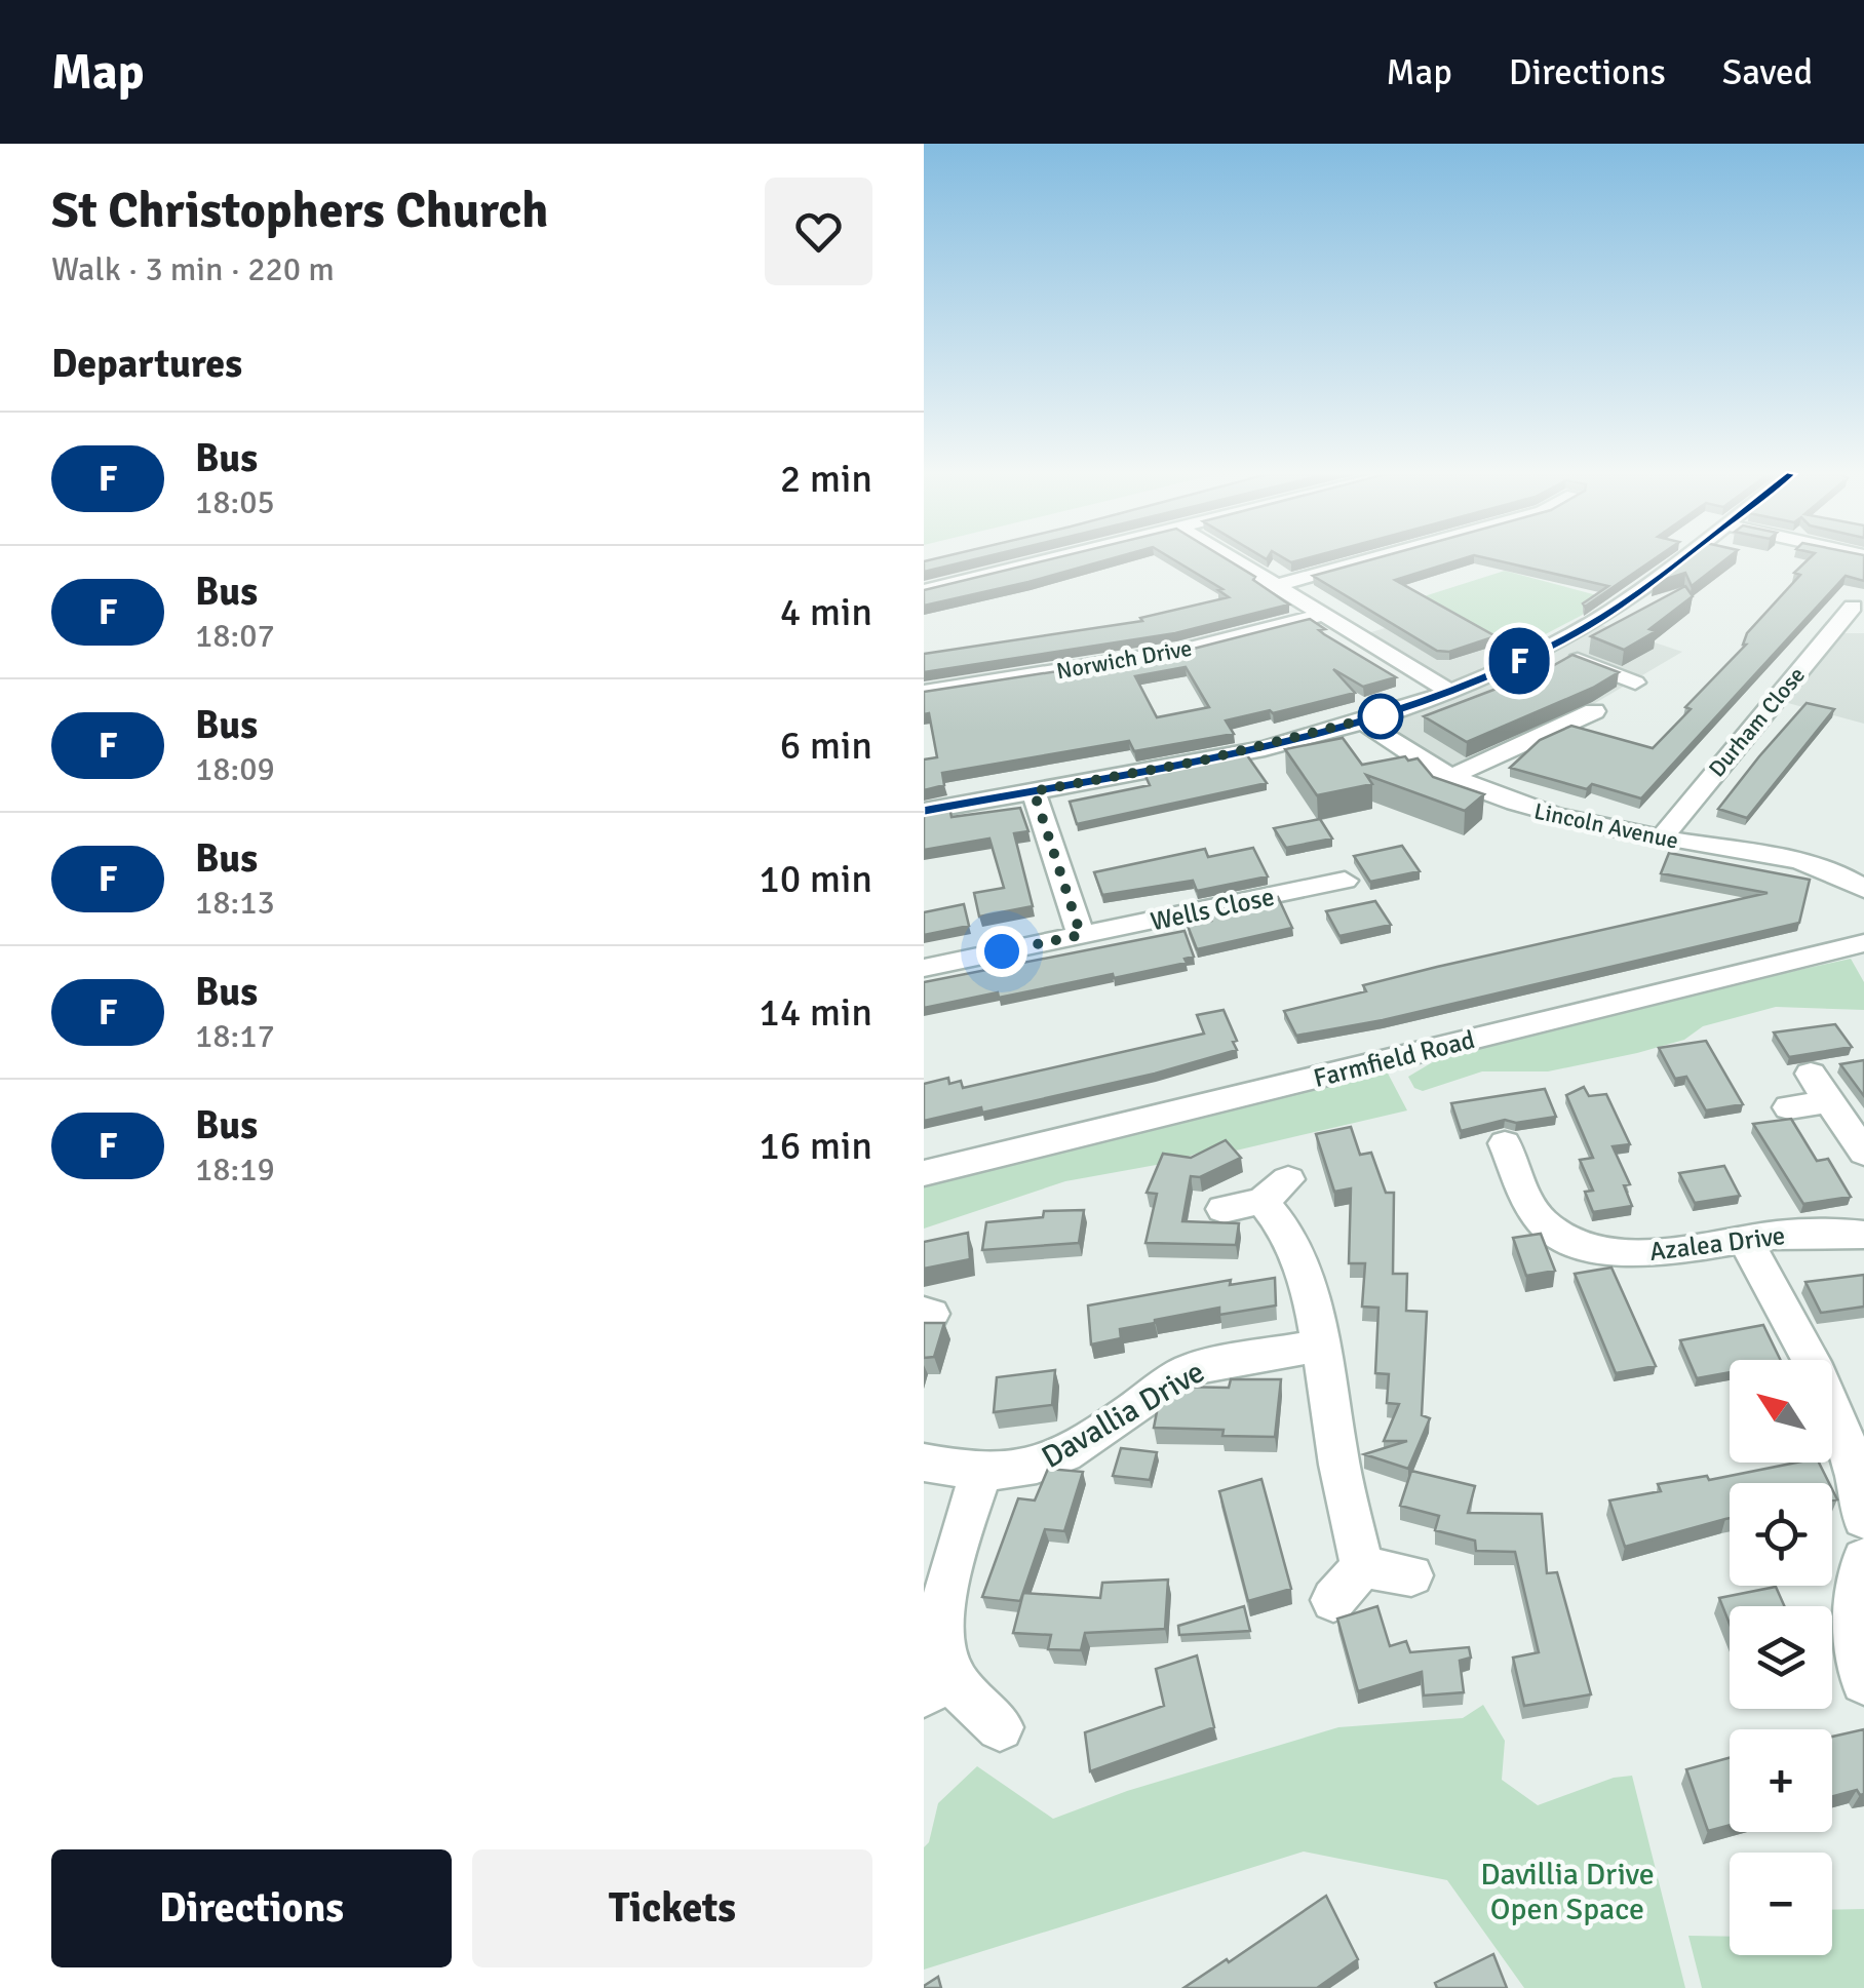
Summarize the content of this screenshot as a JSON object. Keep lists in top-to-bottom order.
{
  "streets": {
    "street": [
      "Norwich Drive",
      "Durham Close",
      "Lincoln Avenue",
      "Wells Close",
      "Farmfield Road",
      "Azalea Drive",
      "Davallia Drive"
    ]
  },
  "crossings": [
    ["Durham Close", "Lincoln Avenue"]
  ],
  "parks": ["Davillia Drive Open Space"],
  "lines": ["bus line F"],
  "north": "top left",
  "page": {
    "header": "Map",
    "nav": ["Map", "Directions", "Saved"],
    "heading": [
      ["St Christophers Church", "Walk · 3 min · 220 m"],
      "Departures"
    ],
    "on_map": "F",
    "list": [
      {
        "mark": "F",
        "name": "Bus",
        "note": "18:05",
        "value": "2 min"
      },
      {
        "mark": "F",
        "name": "Bus",
        "note": "18:07",
        "value": "4 min"
      },
      {
        "mark": "F",
        "name": "Bus",
        "note": "18:09",
        "value": "6 min"
      },
      {
        "mark": "F",
        "name": "Bus",
        "note": "18:13",
        "value": "10 min"
      },
      {
        "mark": "F",
        "name": "Bus",
        "note": "18:17",
        "value": "14 min"
      },
      {
        "mark": "F",
        "name": "Bus",
        "note": "18:19",
        "value": "16 min"
      }
    ],
    "map_buttons": ["+", "−"],
    "buttons": ["Directions", "Tickets"]
  }
}
